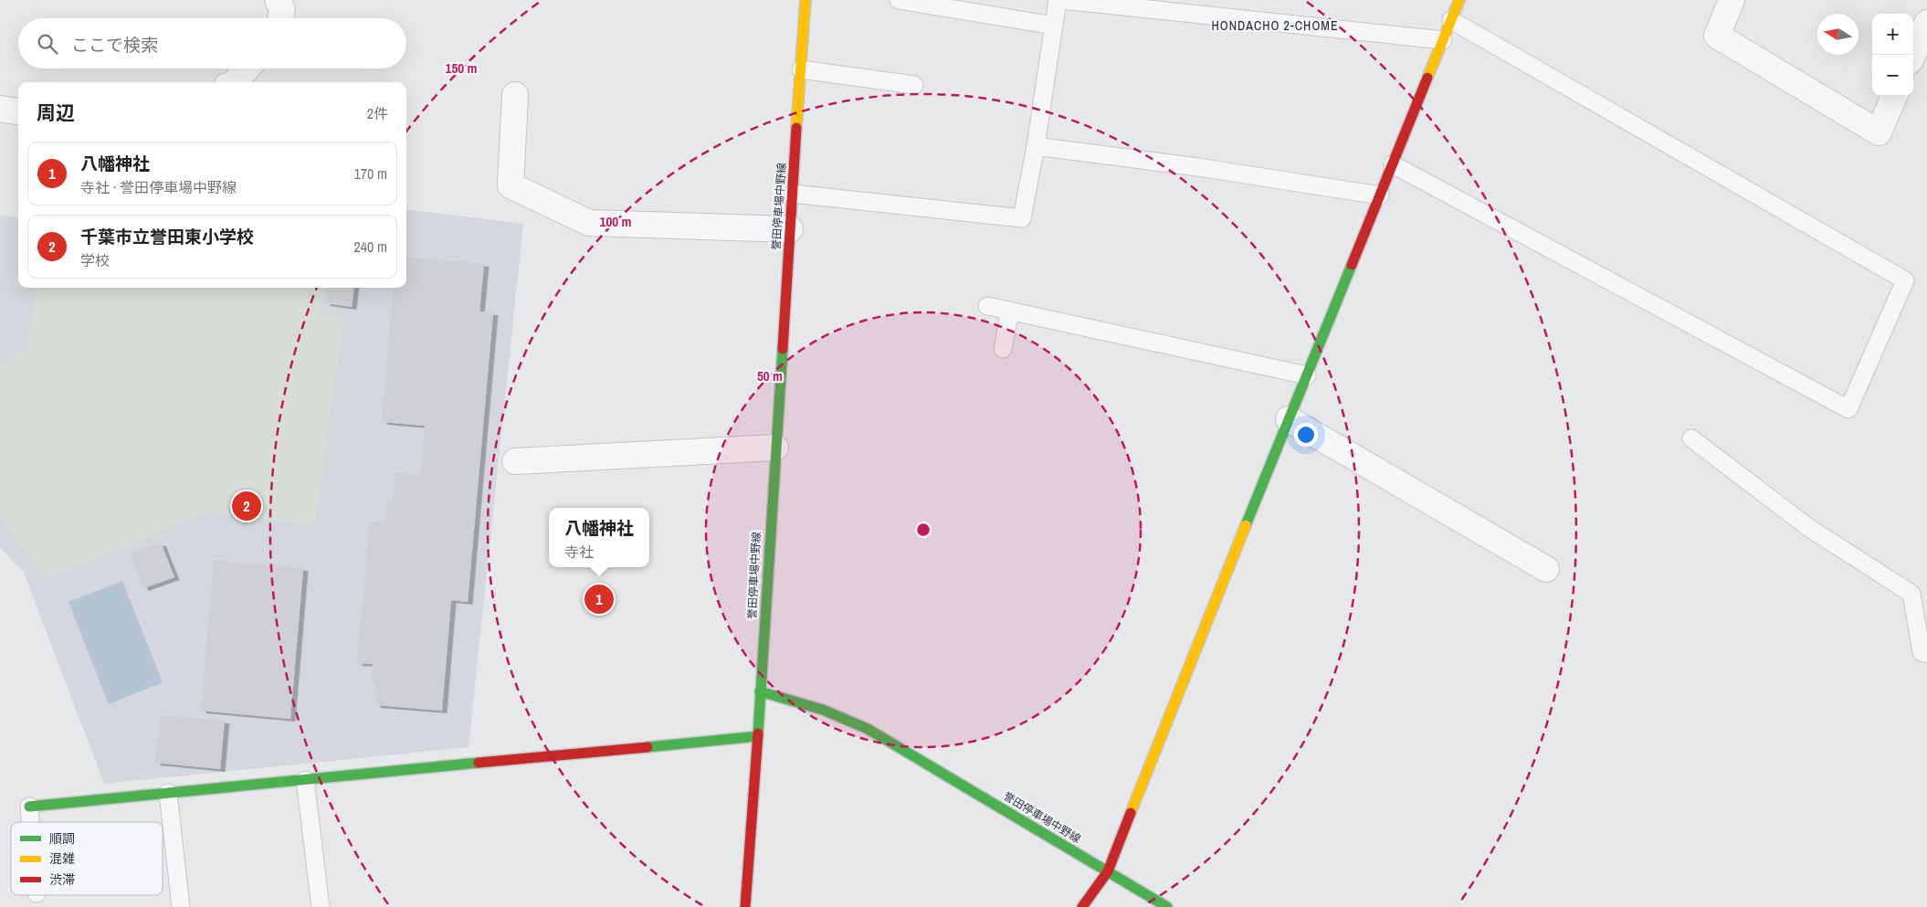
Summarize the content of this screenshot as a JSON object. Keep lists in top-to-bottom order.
{
  "streets": {
    "street": ["誉田停車場中野線"]
  },
  "districts": ["HONDACHO 2-CHOME"],
  "legend": ["順調", "混雑", "渋滞"],
  "north": "left",
  "page": {
    "map_buttons": ["+", "−"],
    "search": "ここで検索",
    "heading": ["周辺", "2件"],
    "list": [
      {
        "mark": "1",
        "name": "八幡神社",
        "note": "寺社 · 誉田停車場中野線",
        "value": "170 m"
      },
      {
        "mark": "2",
        "name": "千葉市立誉田東小学校",
        "note": "学校",
        "value": "240 m"
      }
    ],
    "pins": ["2", "1"],
    "popup": ["八幡神社", "寺社"]
  },
  "rings": ["150 m", "100 m", "50 m"]
}
